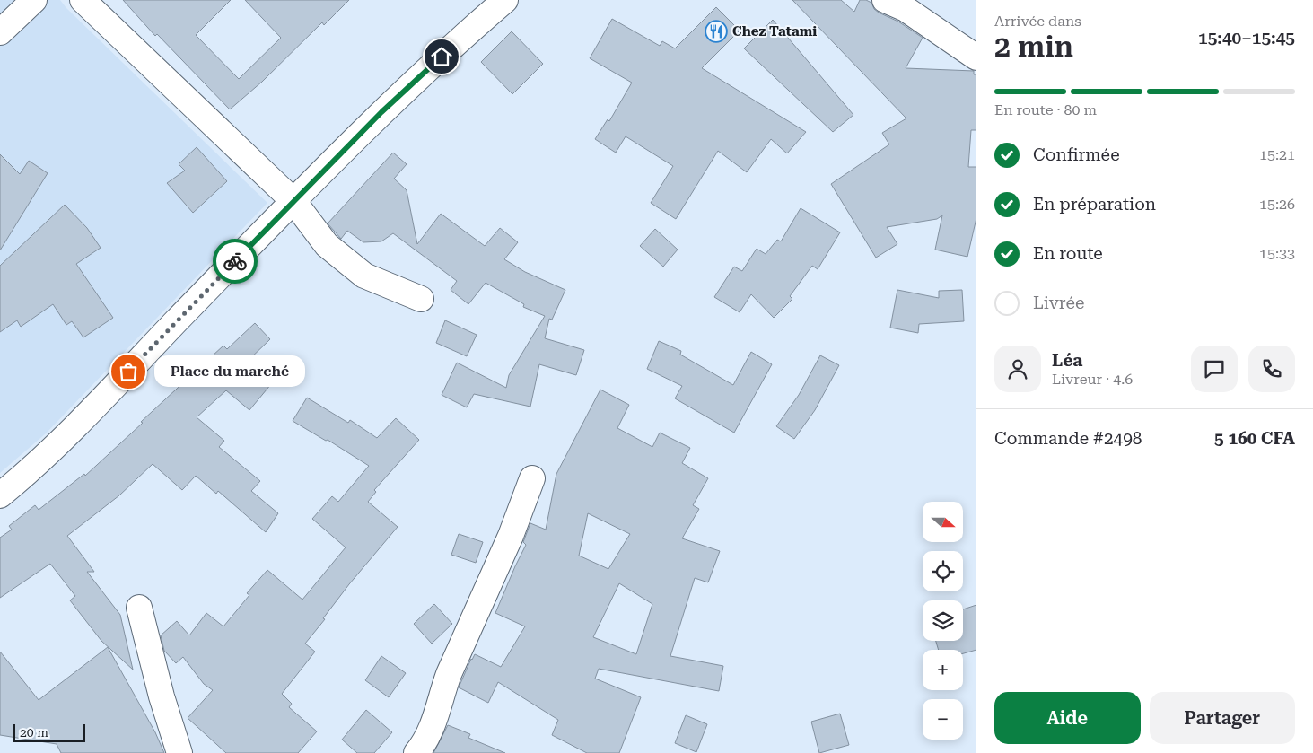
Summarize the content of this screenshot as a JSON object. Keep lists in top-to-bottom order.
{
  "places": {
    "restaurant": ["Chez Tatami"],
    "other": ["Place du marché"]
  },
  "scale_bar": "20 m",
  "north": "right",
  "page": {
    "heading": ["2 min", "Arrivée dans", "15:40–15:45"],
    "panel": [
      "Léa",
      "Livreur · 4.6",
      "Commande #2498",
      "5 160 CFA"
    ],
    "bar": "En route · 80 m",
    "list": [
      ["Confirmée", "15:21"],
      ["En préparation", "15:26"],
      ["En route", "15:33"],
      "Livrée"
    ],
    "bubble": "Place du marché",
    "map_buttons": ["+", "−"],
    "buttons": ["Aide", "Partager"],
    "scale": "20 m"
  }
}
